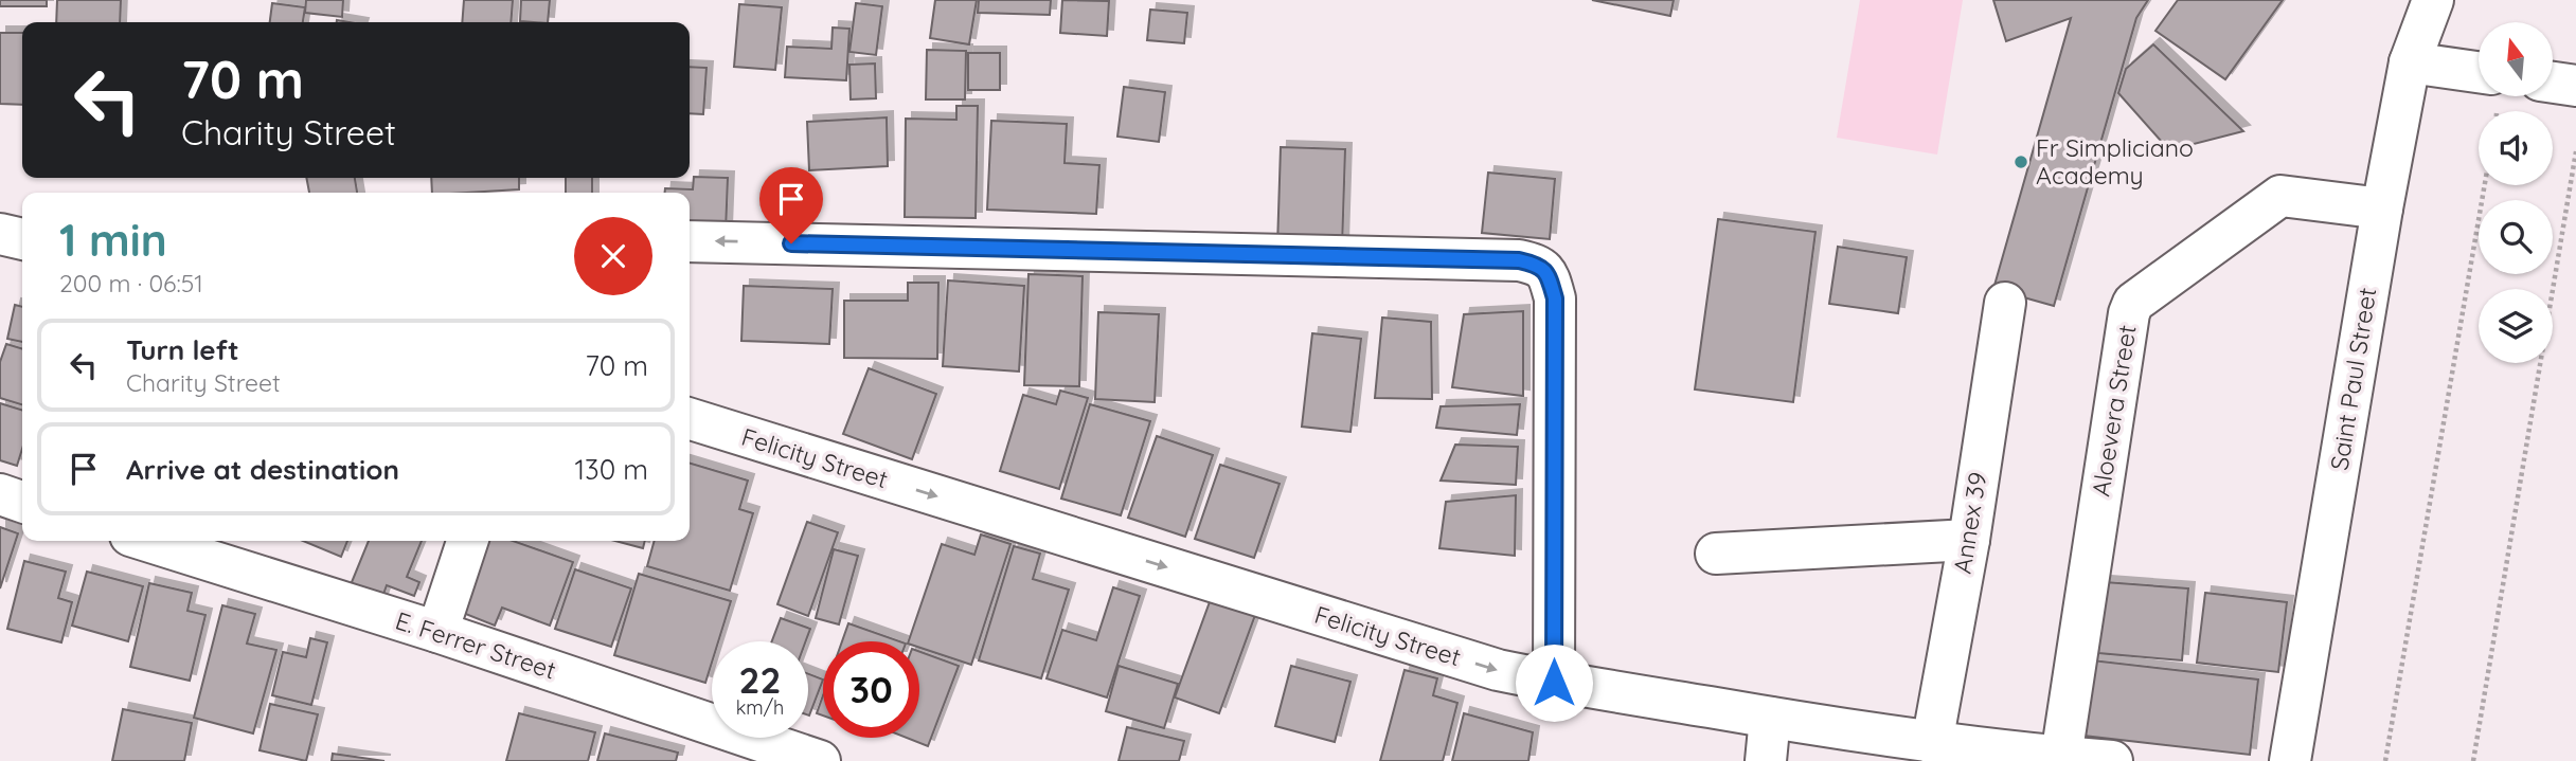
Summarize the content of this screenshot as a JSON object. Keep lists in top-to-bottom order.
{
  "streets": {
    "street": [
      "Saint Paul Street",
      "Aloevera Street",
      "Felicity Street",
      "Annex 39",
      "E. Ferrer Street"
    ]
  },
  "crossings": [
    ["Saint Paul Street", "Aloevera Street"],
    ["Aloevera Street", "Felicity Street"],
    ["Felicity Street", "Annex 39"]
  ],
  "one_way": ["Felicity Street"],
  "places": ["Fr Simpliciano Academy"],
  "north": "top",
  "page": {
    "turn": ["70 m", "Charity Street"],
    "heading": ["1 min", "200 m · 06:51"],
    "list": [
      {
        "name": "Turn left",
        "note": "Charity Street",
        "value": "70 m"
      },
      {
        "name": "Arrive at destination",
        "value": "130 m"
      }
    ],
    "speed": "22 km/h",
    "limit": "30"
  }
}
